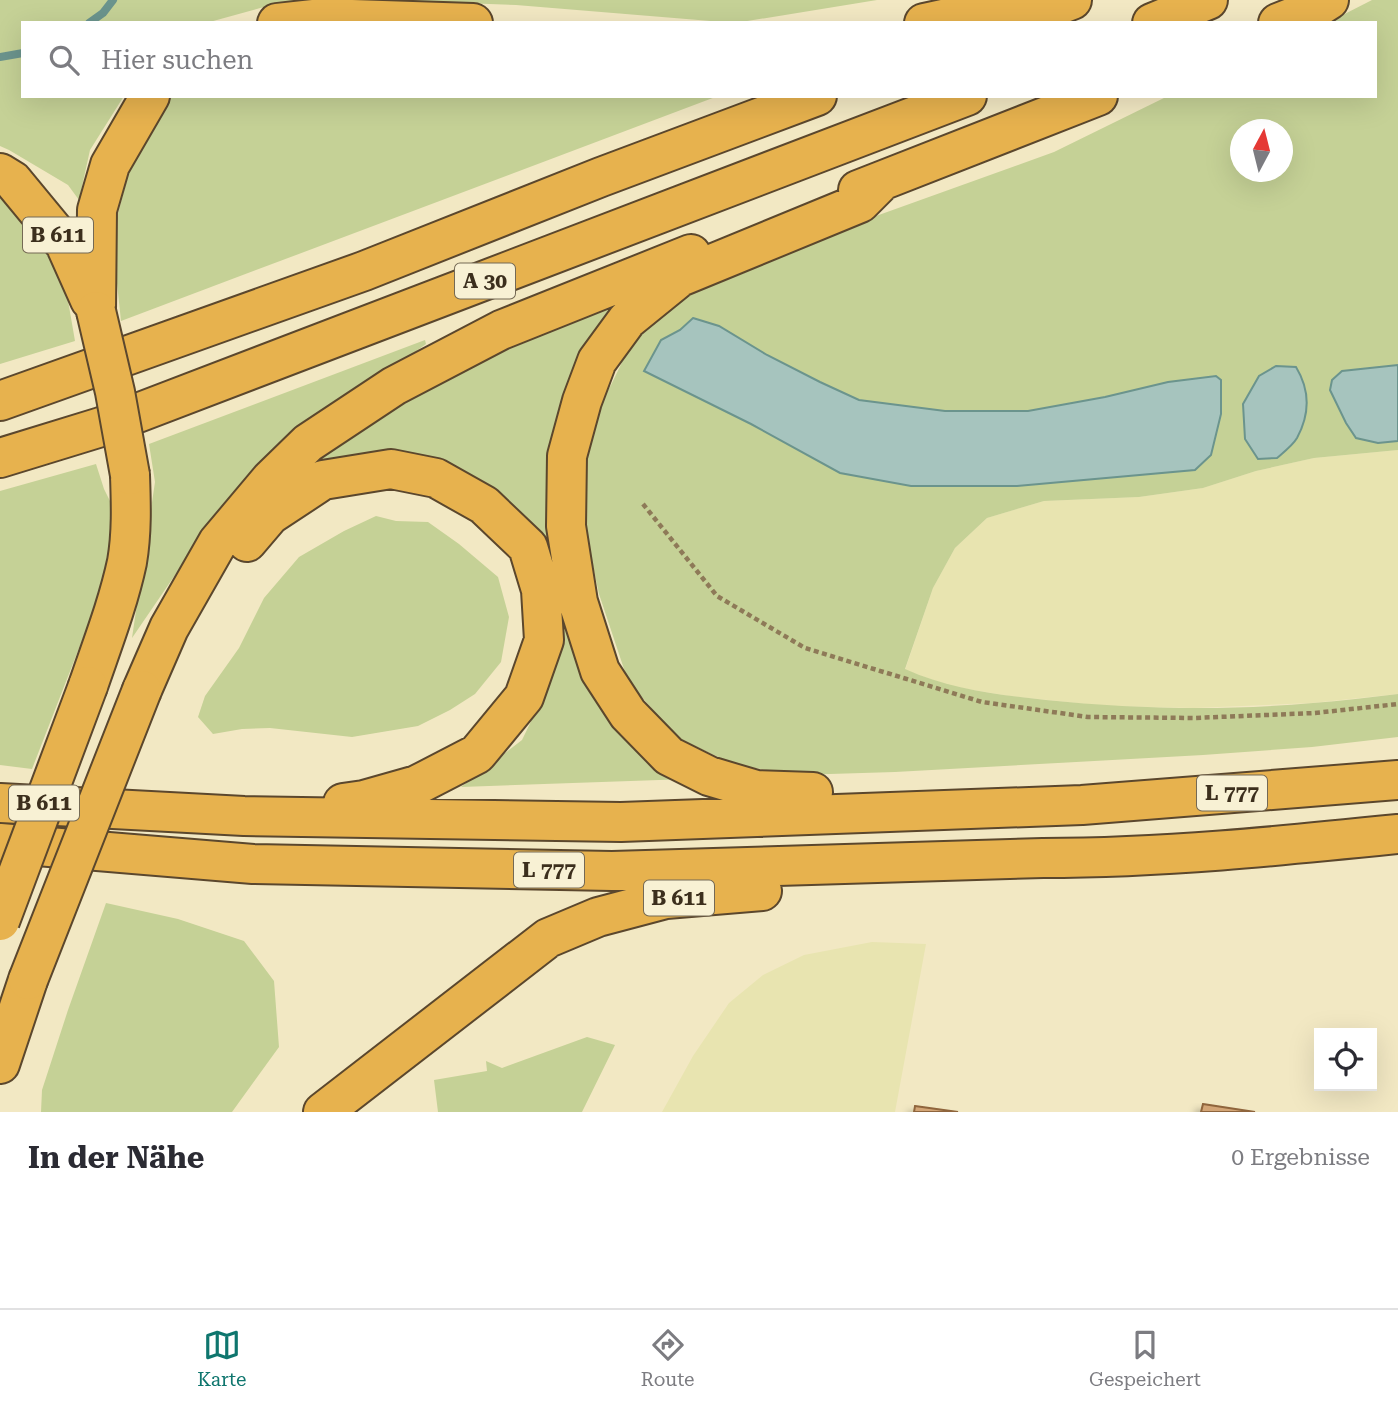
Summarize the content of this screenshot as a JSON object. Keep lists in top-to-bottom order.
{
  "streets": {
    "highway": ["B 611", "A 30", "L 777"]
  },
  "crossings": [
    ["B 611", "L 777"]
  ],
  "north": "top",
  "page": {
    "search": "Hier suchen",
    "heading": ["In der Nähe", "0 Ergebnisse"],
    "nav": ["Karte", "Route", "Gespeichert"]
  }
}
